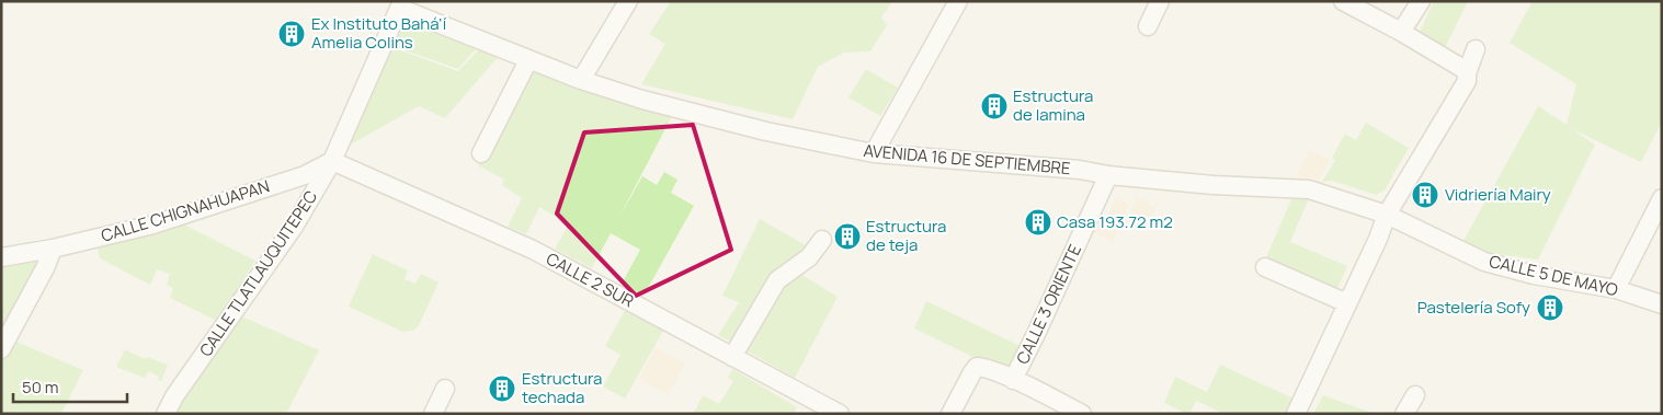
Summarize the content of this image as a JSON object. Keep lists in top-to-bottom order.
{
  "streets": {
    "street": [
      "AVENIDA 16 DE SEPTIEMBRE",
      "CALLE CHIGNAHUAPAN",
      "CALLE TLATLAUQUITEPEC",
      "CALLE 5 DE MAYO",
      "CALLE 2 SUR",
      "CALLE 3 ORIENTE"
    ]
  },
  "crossings": [
    ["AVENIDA 16 DE SEPTIEMBRE", "CALLE TLATLAUQUITEPEC"],
    ["AVENIDA 16 DE SEPTIEMBRE", "CALLE 5 DE MAYO"],
    ["AVENIDA 16 DE SEPTIEMBRE", "CALLE 3 ORIENTE"],
    ["CALLE CHIGNAHUAPAN", "CALLE TLATLAUQUITEPEC"],
    ["CALLE CHIGNAHUAPAN", "CALLE 2 SUR"],
    ["CALLE TLATLAUQUITEPEC", "CALLE 2 SUR"]
  ],
  "places": {
    "building": [
      "Ex Instituto Bahá'í Amelia Colins",
      "Estructura de lamina",
      "Vidriería Mairy",
      "Casa 193.72 m2",
      "Estructura de teja",
      "Pastelería Sofy",
      "Estructura techada"
    ]
  },
  "scale_bar": "50 m"
}
